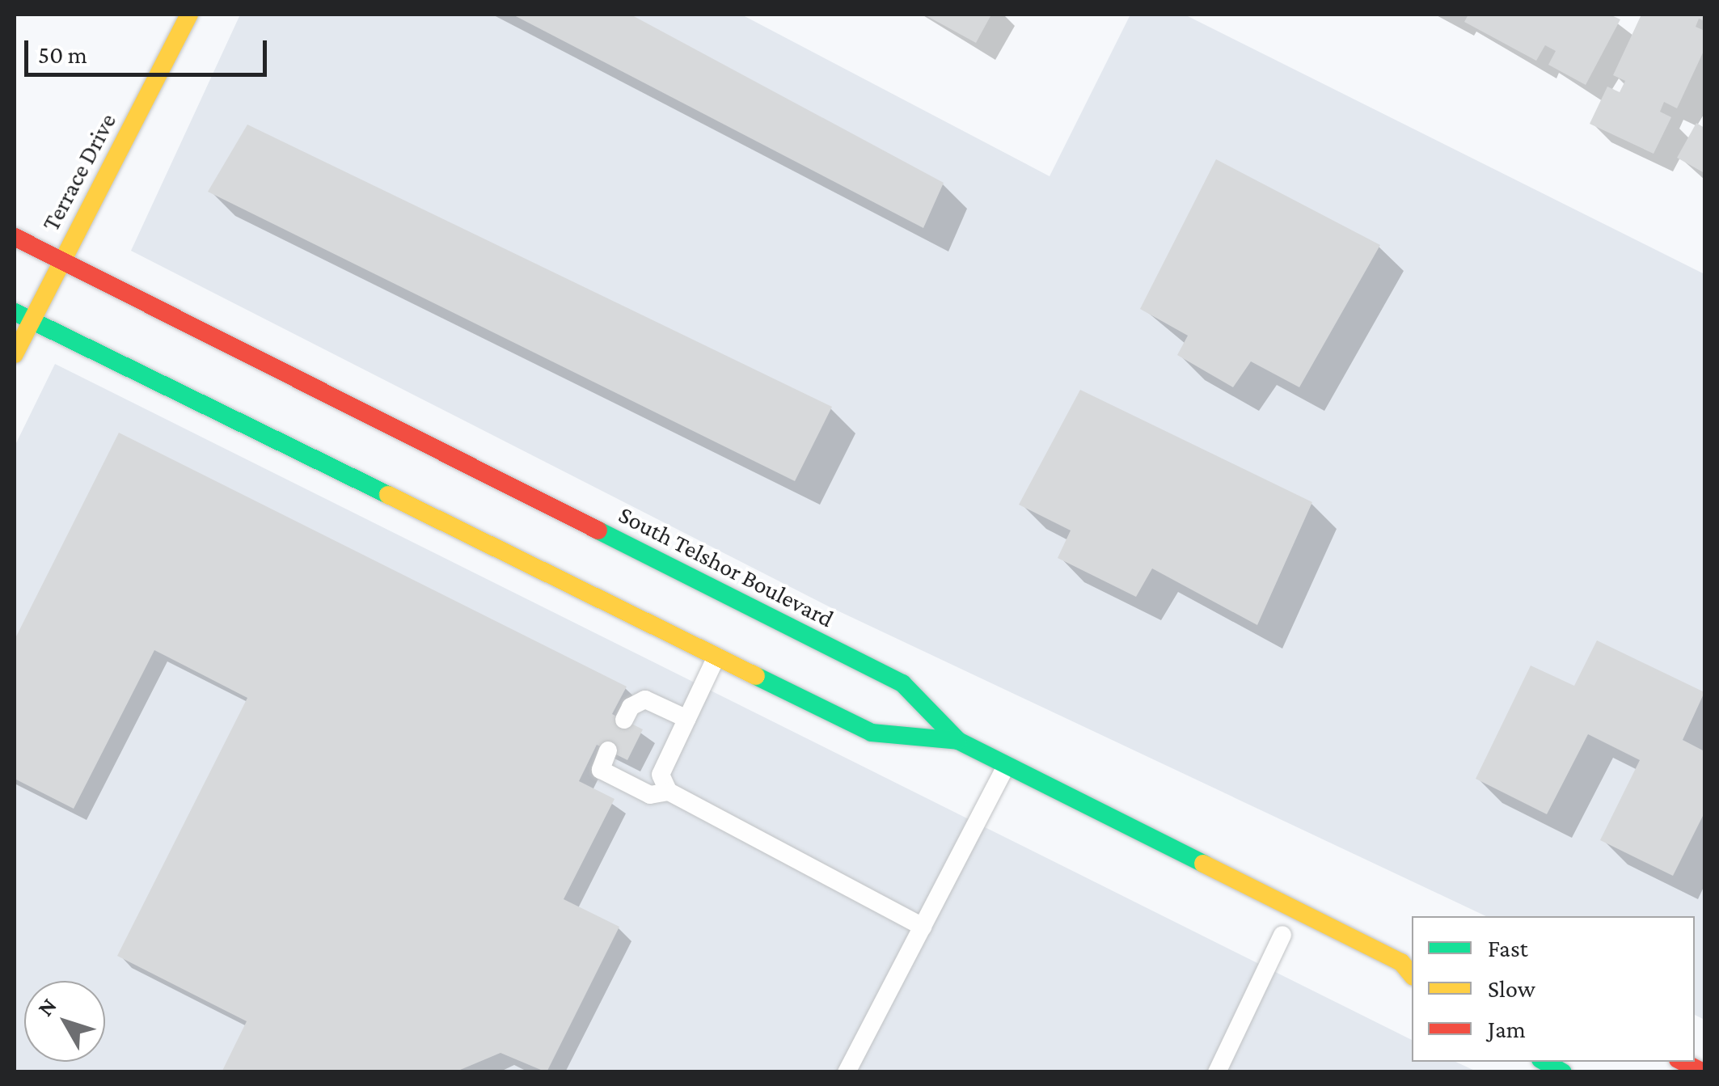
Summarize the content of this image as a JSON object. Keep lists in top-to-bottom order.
{
  "streets": {
    "main road": ["Terrace Drive", "South Telshor Boulevard"]
  },
  "crossings": [
    ["Terrace Drive", "South Telshor Boulevard"]
  ],
  "legend": ["Fast", "Slow", "Jam"],
  "scale_bar": "50 m",
  "north": "top left"
}
